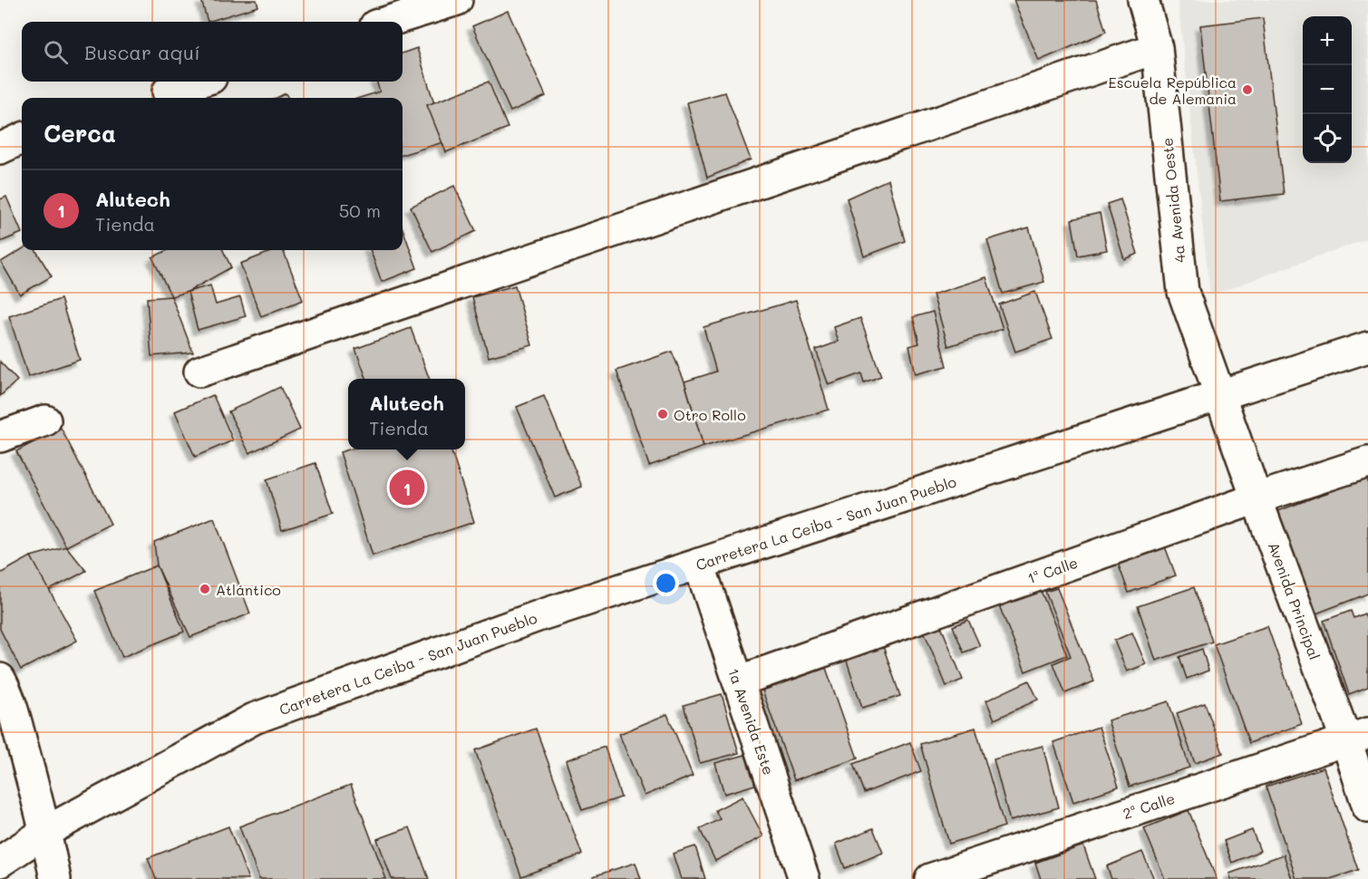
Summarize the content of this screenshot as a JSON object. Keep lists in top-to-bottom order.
{
  "streets": {
    "street": [
      "4a Avenida Oeste",
      "Carretera La Ceiba - San Juan Pueblo",
      "1ª Calle",
      "Avenida Principal",
      "1a Avenida Este",
      "2ª Calle"
    ]
  },
  "crossings": [
    ["4a Avenida Oeste", "Carretera La Ceiba - San Juan Pueblo"],
    ["4a Avenida Oeste", "Avenida Principal"],
    ["Carretera La Ceiba - San Juan Pueblo", "Avenida Principal"],
    ["Carretera La Ceiba - San Juan Pueblo", "1a Avenida Este"],
    ["1ª Calle", "Avenida Principal"],
    ["1ª Calle", "1a Avenida Este"],
    ["Avenida Principal", "2ª Calle"]
  ],
  "places": ["Escuela República de Alemania", "Otro Rollo", "Atlántico"],
  "page": {
    "map_buttons": ["+", "−"],
    "search": "Buscar aquí",
    "heading": "Cerca",
    "list": [
      {
        "mark": "1",
        "name": "Alutech",
        "note": "Tienda",
        "value": "50 m"
      }
    ],
    "popup": ["Alutech", "Tienda"],
    "pins": "1"
  }
}
